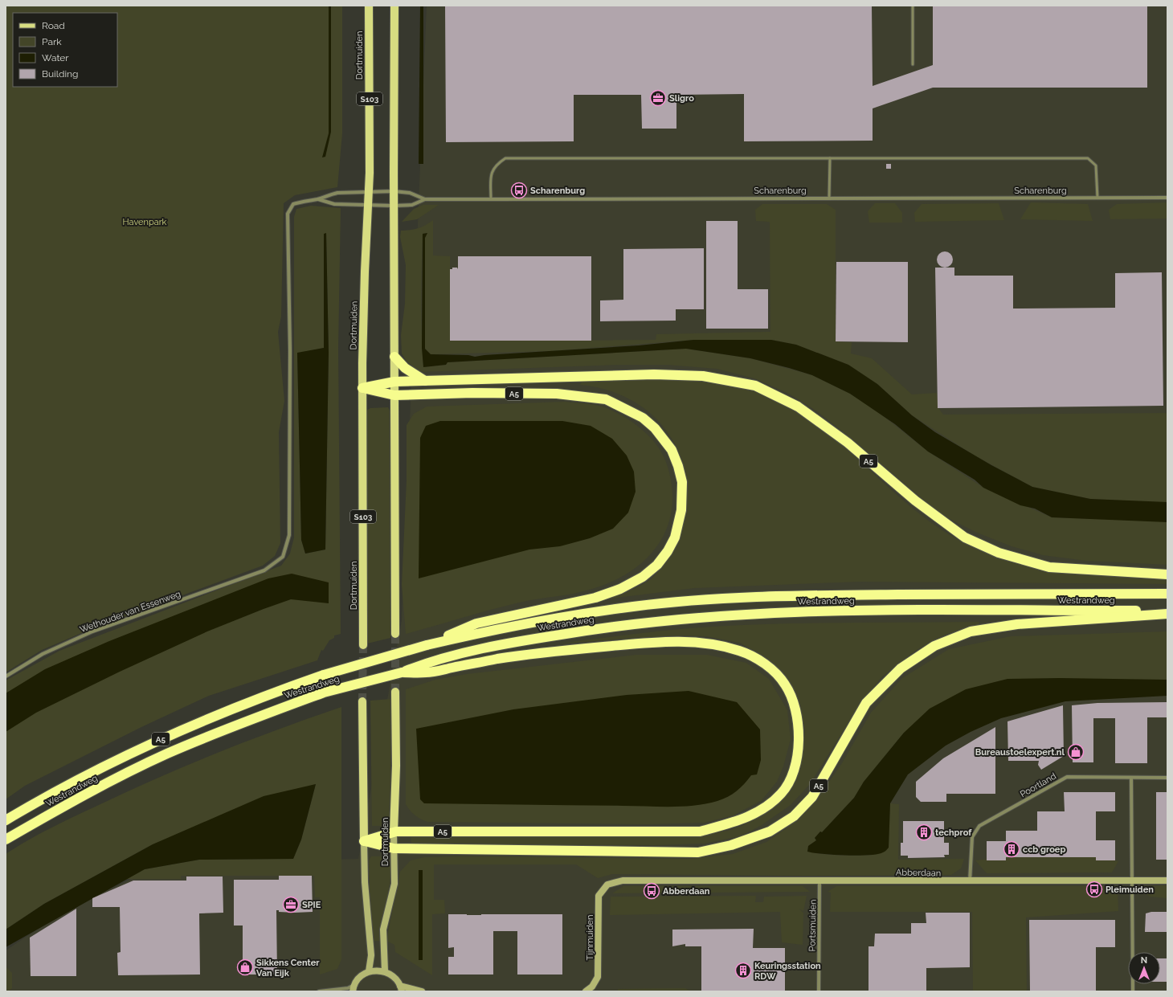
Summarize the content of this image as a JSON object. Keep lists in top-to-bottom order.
{
  "streets": {
    "highway": ["A5", "Westrandweg"],
    "main road": [
      "Dortmuiden",
      "S103",
      "Abberdaan",
      "Tijnmuiden"
    ],
    "street": [
      "Scharenburg",
      "Wethouder van Essenweg",
      "Poortland",
      "Portsmuiden"
    ]
  },
  "crossings": [
    ["Dortmuiden", "Scharenburg"],
    ["Dortmuiden", "A5"],
    ["S103", "Scharenburg"],
    ["S103", "A5"],
    ["Scharenburg", "Wethouder van Essenweg"],
    ["A5", "Westrandweg"],
    ["Poortland", "Abberdaan"],
    ["Abberdaan", "Portsmuiden"],
    ["Abberdaan", "Tijnmuiden"]
  ],
  "parks": ["Havenpark"],
  "places": {
    "office": ["Sligro", "SPIE"],
    "bus stop": ["Scharenburg", "Pleimuiden", "Abberdaan"],
    "shop": ["Bureaustoelexpert.nl", "Sikkens Center Van Eijk"],
    "building": ["techprof", "ccb groep", "Keuringsstation RDW"]
  },
  "legend": [
    "Road",
    "Park",
    "Water",
    "Building"
  ],
  "north": "top"
}
